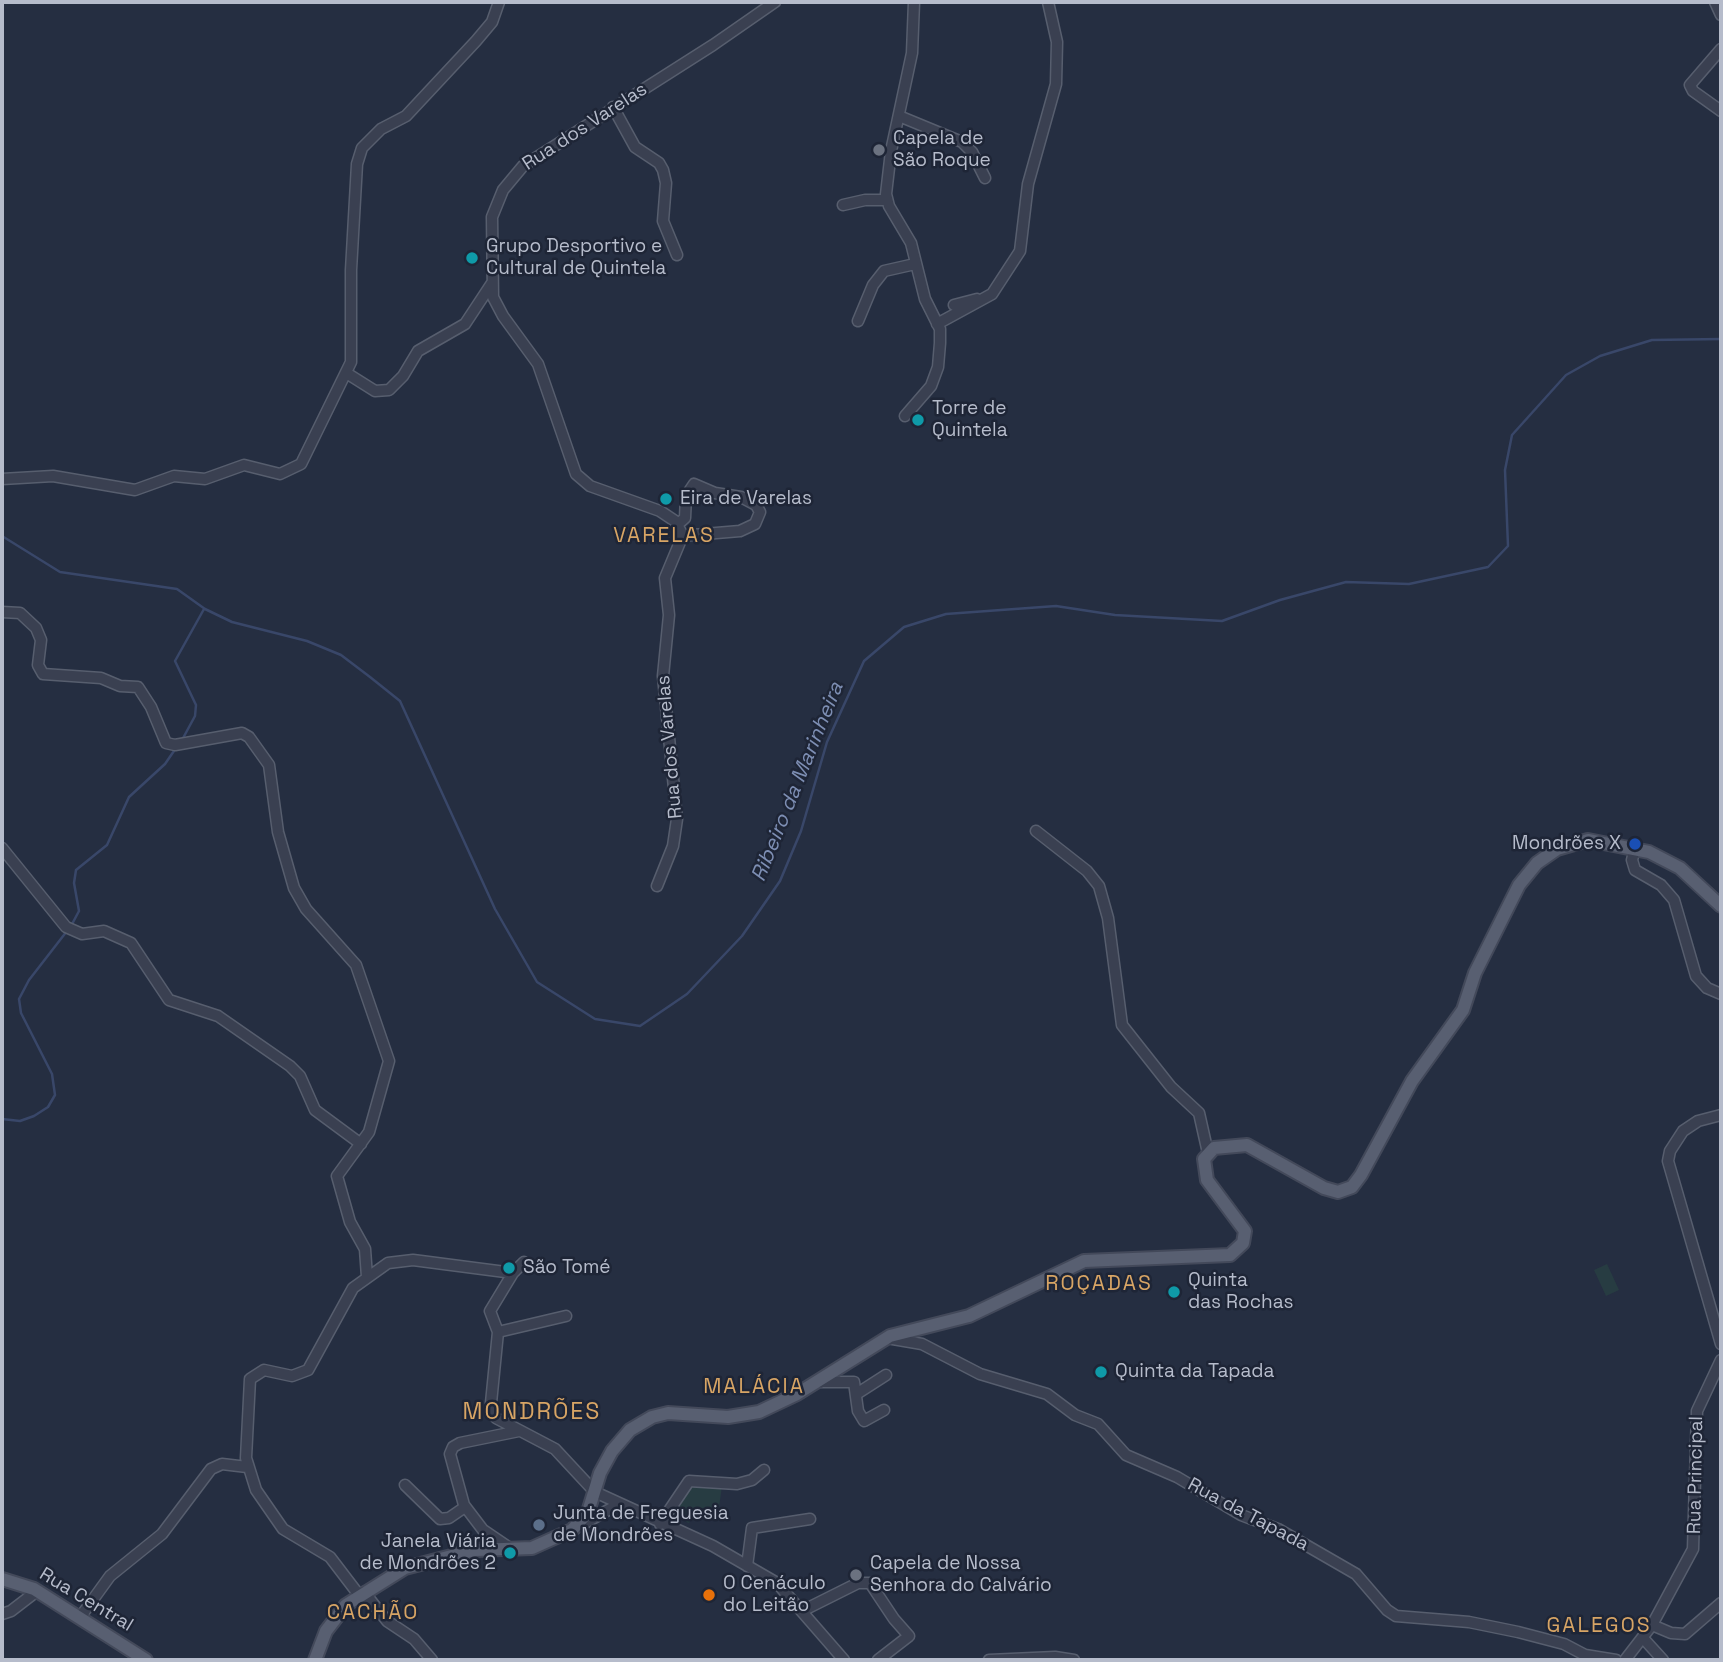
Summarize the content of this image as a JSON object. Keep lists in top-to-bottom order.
{
  "streets": {
    "main road": ["Rua Central"],
    "street": ["Rua dos Varelas", "Rua Principal", "Rua da Tapada"]
  },
  "districts": [
    "VARELAS",
    "ROÇADAS",
    "MALÁCIA",
    "MONDRÕES",
    "CACHÃO",
    "GALEGOS"
  ],
  "water": ["Ribeiro da Marinheira"],
  "places": [
    "Capela de São Roque",
    "Grupo Desportivo e Cultural de Quintela",
    "Torre de Quintela",
    "Eira de Varelas",
    "Mondrões X",
    "São Tomé",
    "Quinta das Rochas",
    "Quinta da Tapada",
    "Junta de Freguesia de Mondrões",
    "Janela Viária de Mondrões 2",
    "Capela de Nossa Senhora do Calvário",
    "O Cenáculo do Leitão"
  ]
}
